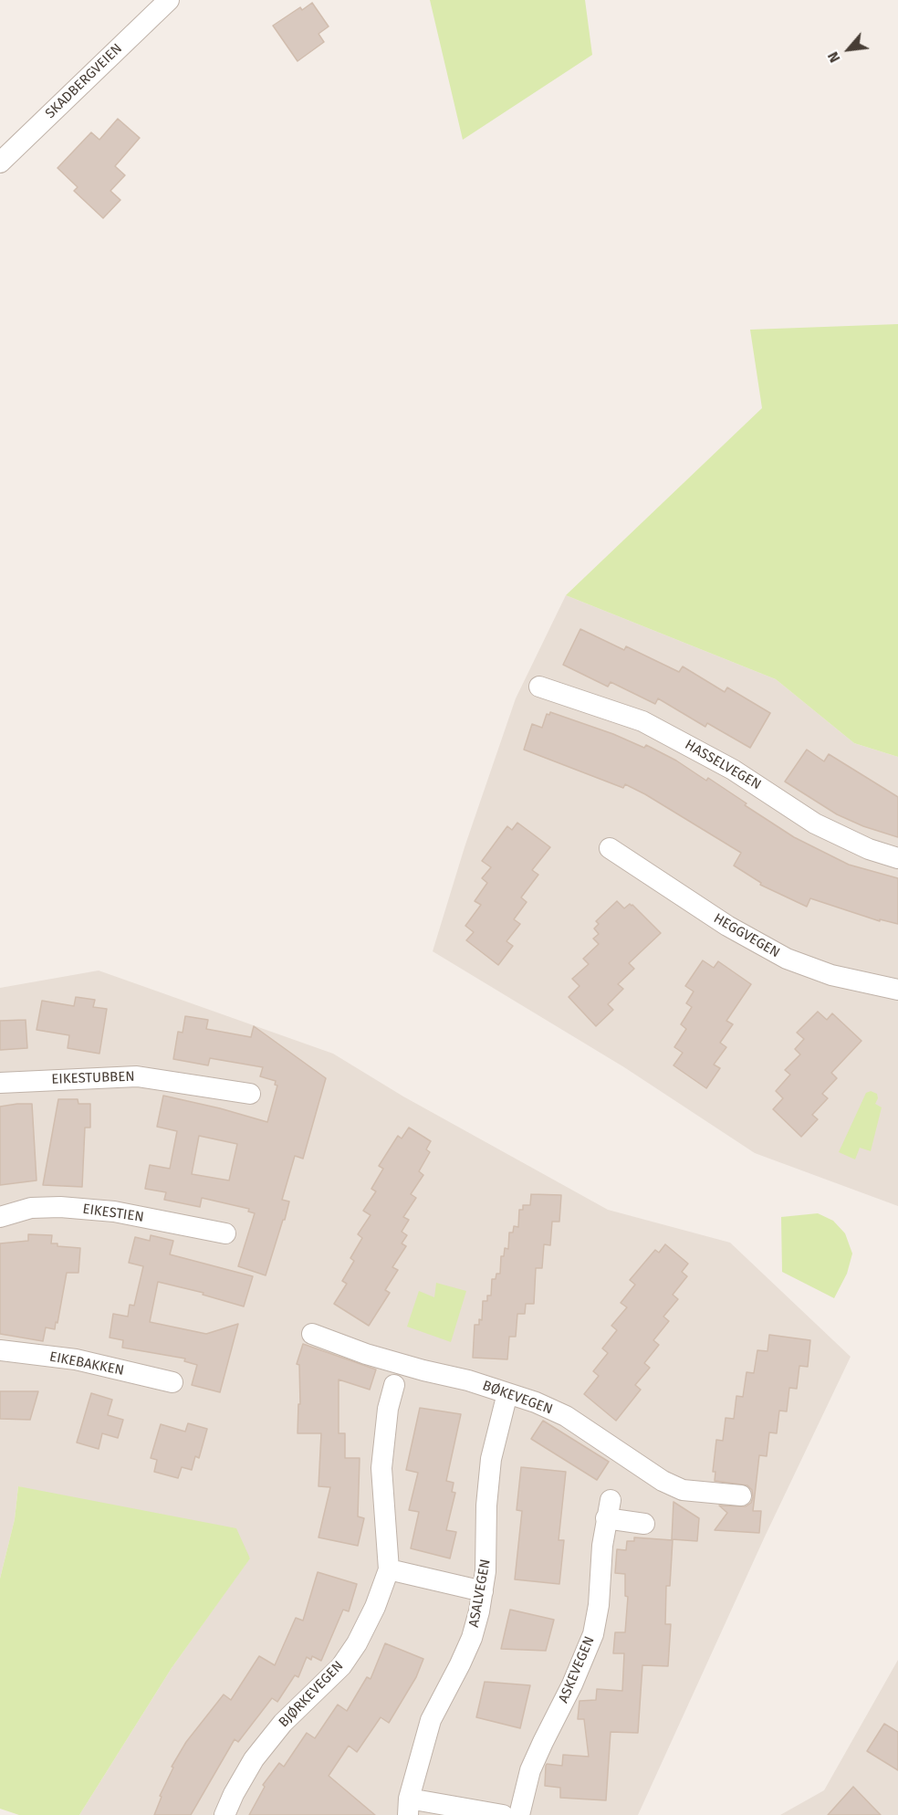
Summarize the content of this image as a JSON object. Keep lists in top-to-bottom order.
{
  "streets": {
    "street": [
      "SKADBERGVEIEN",
      "HASSELVEGEN",
      "HEGGVEGEN",
      "EIKESTUBBEN",
      "EIKESTIEN",
      "EIKEBAKKEN",
      "BØKEVEGEN",
      "ASALVEGEN",
      "ASKEVEGEN",
      "BJØRKEVEGEN"
    ]
  },
  "crossings": [
    ["BØKEVEGEN", "ASALVEGEN"]
  ],
  "north": "bottom left"
}
